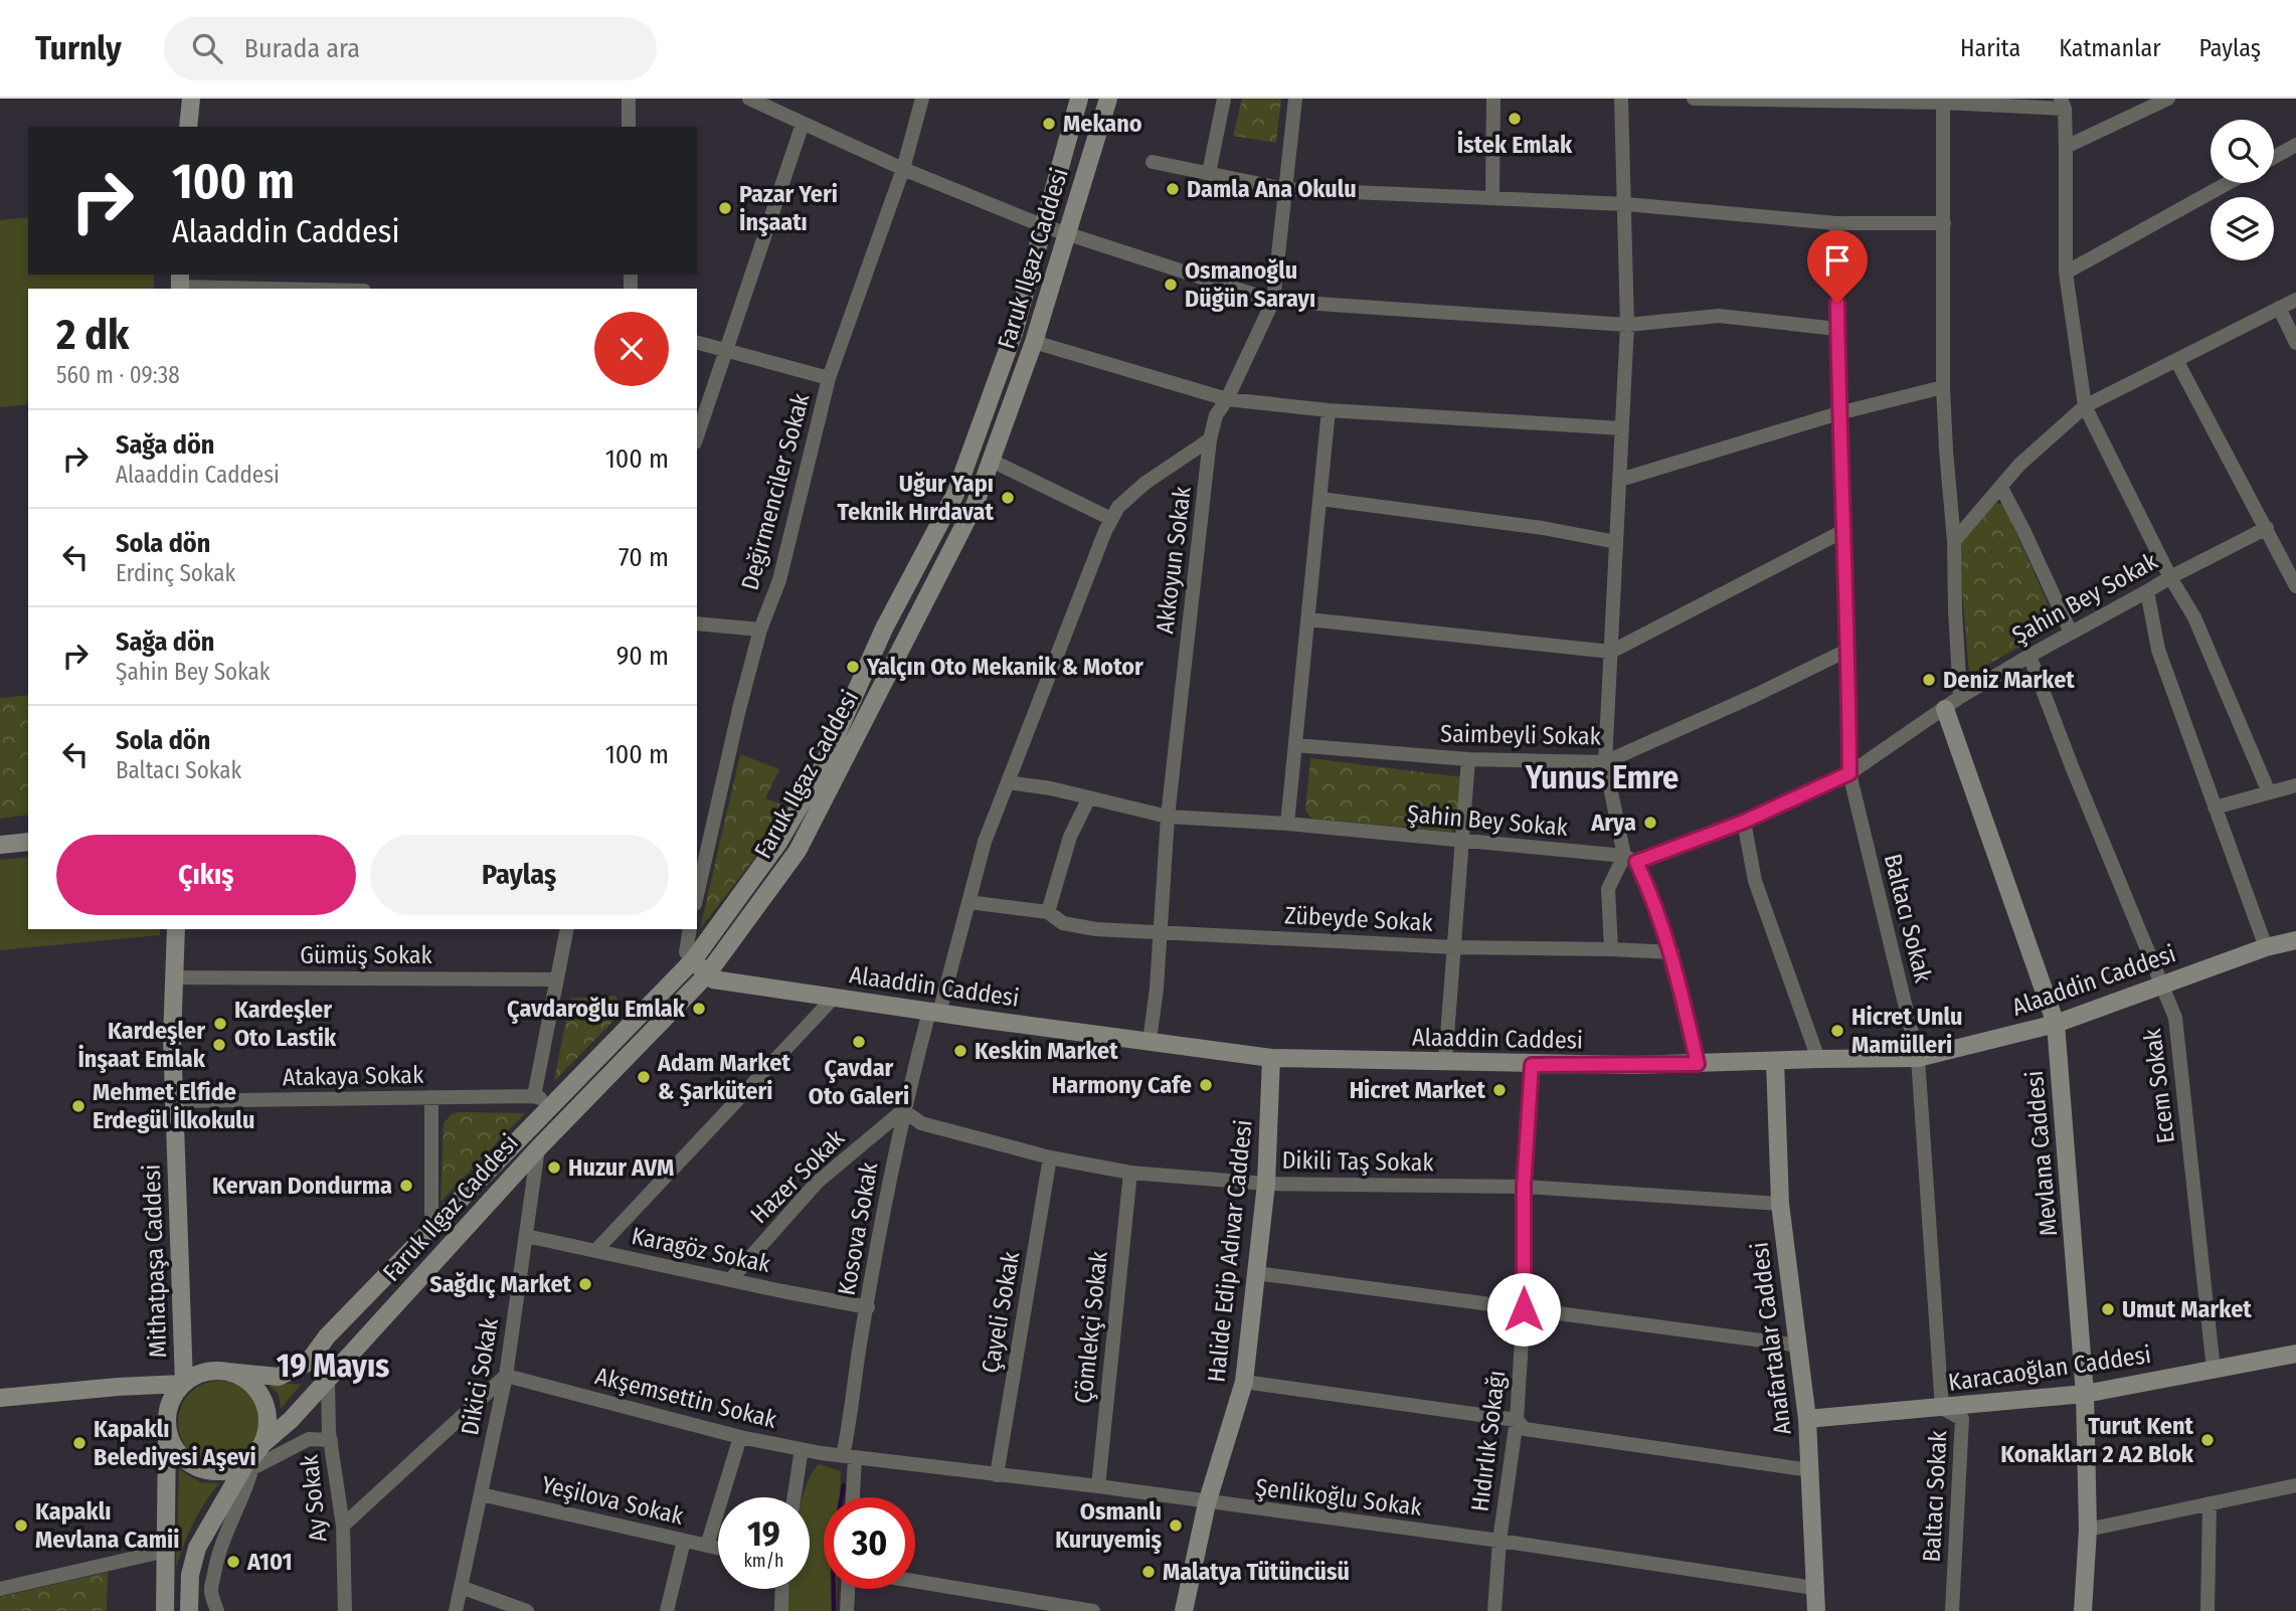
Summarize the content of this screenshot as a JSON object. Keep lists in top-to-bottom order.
{
  "streets": {
    "street": [
      "Faruk Ilgaz Caddesi",
      "Değirmenciler Sokak",
      "Akkoyun Sokak",
      "Şahin Bey Sokak",
      "Saimbeyli Sokak",
      "Baltacı Sokak",
      "Zübeyde Sokak",
      "Gümüş Sokak",
      "Alaaddin Caddesi",
      "Atakaya Sokak",
      "Ecem Sokak",
      "Mevlana Caddesi",
      "Dikili Taş Sokak",
      "Hazer Sokak",
      "Kosova Sokak",
      "Karagöz Sokak",
      "Halide Edip Adıvar Caddesi",
      "Mithatpaşa Caddesi",
      "Çayeli Sokak",
      "Çömlekçi Sokak",
      "Anafartalar Caddesi",
      "Karacaoğlan Caddesi",
      "Dikici Sokak",
      "Akşemsettin Sokak",
      "Hıdırlık Sokağı",
      "Şenlikoğlu Sokak",
      "Ay Sokak",
      "Yeşilova Sokak"
    ]
  },
  "crossings": [
    ["Faruk Ilgaz Caddesi", "Alaaddin Caddesi"],
    ["Faruk Ilgaz Caddesi", "Atakaya Sokak"],
    ["Faruk Ilgaz Caddesi", "Mithatpaşa Caddesi"],
    ["Faruk Ilgaz Caddesi", "Dikici Sokak"],
    ["Faruk Ilgaz Caddesi", "Ay Sokak"],
    ["Akkoyun Sokak", "Şahin Bey Sokak"],
    ["Akkoyun Sokak", "Zübeyde Sokak"],
    ["Akkoyun Sokak", "Alaaddin Caddesi"],
    ["Akkoyun Sokak", "Kosova Sokak"],
    ["Şahin Bey Sokak", "Baltacı Sokak"],
    ["Şahin Bey Sokak", "Ecem Sokak"],
    ["Şahin Bey Sokak", "Mevlana Caddesi"],
    ["Şahin Bey Sokak", "Kosova Sokak"],
    ["Saimbeyli Sokak", "Baltacı Sokak"],
    ["Baltacı Sokak", "Alaaddin Caddesi"],
    ["Baltacı Sokak", "Karacaoğlan Caddesi"],
    ["Zübeyde Sokak", "Kosova Sokak"],
    ["Gümüş Sokak", "Mithatpaşa Caddesi"],
    ["Alaaddin Caddesi", "Ecem Sokak"],
    ["Alaaddin Caddesi", "Mevlana Caddesi"],
    ["Alaaddin Caddesi", "Kosova Sokak"],
    ["Alaaddin Caddesi", "Halide Edip Adıvar Caddesi"],
    ["Alaaddin Caddesi", "Anafartalar Caddesi"],
    ["Alaaddin Caddesi", "Hıdırlık Sokağı"],
    ["Atakaya Sokak", "Mithatpaşa Caddesi"],
    ["Ecem Sokak", "Karacaoğlan Caddesi"],
    ["Mevlana Caddesi", "Karacaoğlan Caddesi"],
    ["Dikili Taş Sokak", "Hazer Sokak"],
    ["Dikili Taş Sokak", "Kosova Sokak"],
    ["Dikili Taş Sokak", "Halide Edip Adıvar Caddesi"],
    ["Dikili Taş Sokak", "Çayeli Sokak"],
    ["Dikili Taş Sokak", "Çömlekçi Sokak"],
    ["Dikili Taş Sokak", "Anafartalar Caddesi"],
    ["Dikili Taş Sokak", "Hıdırlık Sokağı"],
    ["Hazer Sokak", "Kosova Sokak"],
    ["Hazer Sokak", "Karagöz Sokak"],
    ["Kosova Sokak", "Karagöz Sokak"],
    ["Kosova Sokak", "Akşemsettin Sokak"],
    ["Kosova Sokak", "Şenlikoğlu Sokak"],
    ["Karagöz Sokak", "Dikici Sokak"],
    ["Halide Edip Adıvar Caddesi", "Şenlikoğlu Sokak"],
    ["Çayeli Sokak", "Şenlikoğlu Sokak"],
    ["Çömlekçi Sokak", "Şenlikoğlu Sokak"],
    ["Anafartalar Caddesi", "Karacaoğlan Caddesi"],
    ["Anafartalar Caddesi", "Şenlikoğlu Sokak"],
    ["Dikici Sokak", "Akşemsettin Sokak"],
    ["Dikici Sokak", "Yeşilova Sokak"],
    ["Akşemsettin Sokak", "Şenlikoğlu Sokak"],
    ["Hıdırlık Sokağı", "Şenlikoğlu Sokak"]
  ],
  "districts": ["Yunus Emre", "19 Mayıs"],
  "places": [
    "İstek Emlak",
    "Mekano",
    "Damla Ana Okulu",
    "Pazar Yeri İnşaatı",
    "Osmanoğlu Düğün Sarayı",
    "Uğur Yapı Teknik Hırdavat",
    "Yalçın Oto Mekanik & Motor",
    "Deniz Market",
    "Arya",
    "Çavdaroğlu Emlak",
    "Kardeşler Oto Lastik",
    "Hicret Unlu Mamülleri",
    "Çavdar Oto Galeri",
    "Kardeşler İnşaat Emlak",
    "Keskin Market",
    "Adam Market & Şarküteri",
    "Harmony Cafe",
    "Hicret Market",
    "Mehmet Elfide Erdegül İlkokulu",
    "Huzur AVM",
    "Kervan Dondurma",
    "Sağdıç Market",
    "Umut Market",
    "Turut Kent Konakları 2 A2 Blok",
    "Kapaklı Belediyesi Aşevi",
    "Kapaklı Mevlana Camii",
    "Osmanlı Kuruyemiş",
    "A101",
    "Malatya Tütüncüsü"
  ],
  "page": {
    "header": "Turnly",
    "search": "Burada ara",
    "nav": ["Harita", "Katmanlar", "Paylaş"],
    "turn": ["100 m", "Alaaddin Caddesi"],
    "heading": ["2 dk", "560 m · 09:38"],
    "list": [
      {
        "name": "Sağa dön",
        "note": "Alaaddin Caddesi",
        "value": "100 m"
      },
      {
        "name": "Sola dön",
        "note": "Erdinç Sokak",
        "value": "70 m"
      },
      {
        "name": "Sağa dön",
        "note": "Şahin Bey Sokak",
        "value": "90 m"
      },
      {
        "name": "Sola dön",
        "note": "Baltacı Sokak",
        "value": "100 m"
      }
    ],
    "buttons": ["Çıkış", "Paylaş"],
    "speed": "19 km/h",
    "limit": "30"
  }
}
